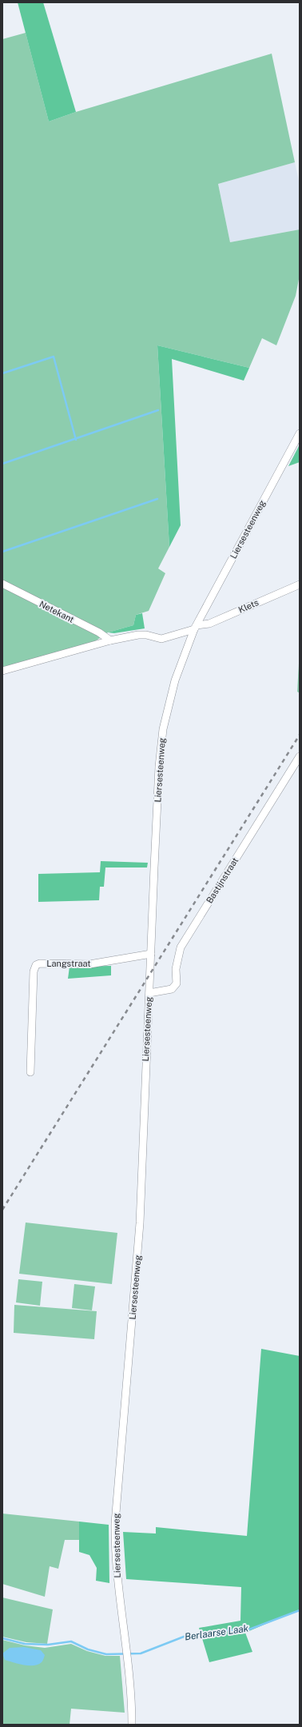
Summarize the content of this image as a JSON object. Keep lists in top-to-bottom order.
{
  "streets": {
    "street": [
      "Liersesteenweg",
      "Klets",
      "Netekant",
      "Bastijnstraat",
      "Langstraat"
    ]
  },
  "crossings": [
    ["Liersesteenweg", "Klets"],
    ["Liersesteenweg", "Bastijnstraat"],
    ["Liersesteenweg", "Langstraat"]
  ],
  "water": ["Berlaarse Laak"]
}
